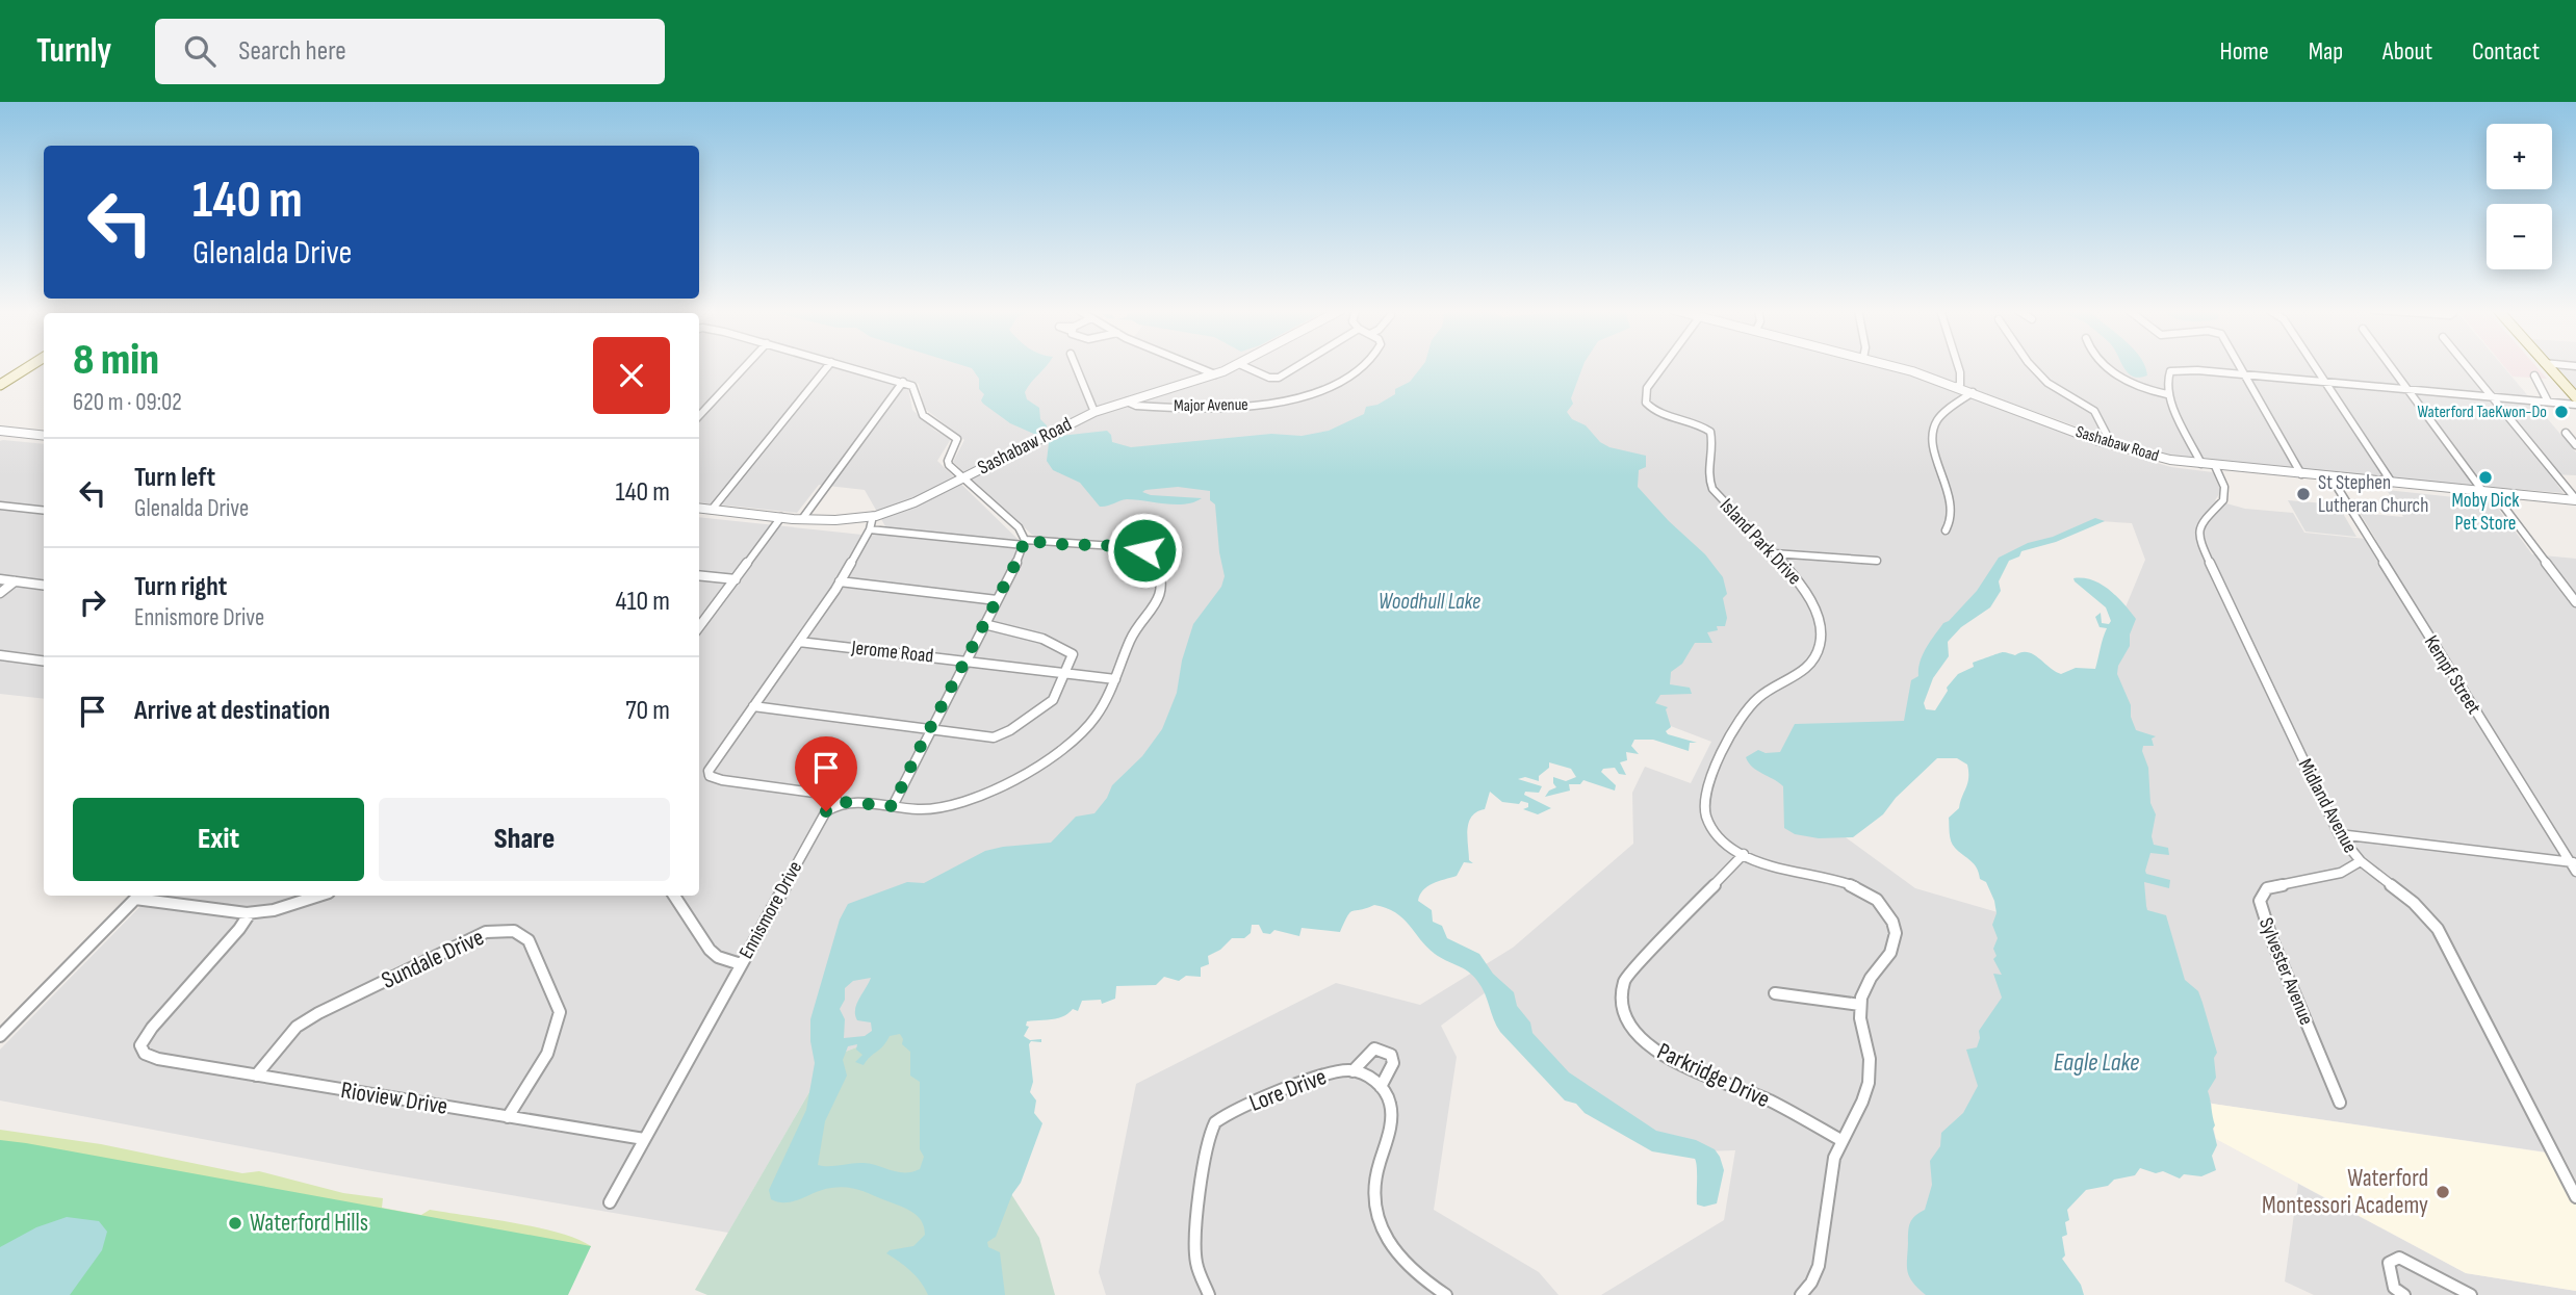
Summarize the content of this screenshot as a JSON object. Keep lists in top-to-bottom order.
{
  "streets": {
    "street": [
      "Major Avenue",
      "Sashabaw Road",
      "Island Park Drive",
      "Jerome Road",
      "Kempf Street",
      "Midland Avenue",
      "Ennismore Drive",
      "Sundale Drive",
      "Sylvester Avenue",
      "Parkridge Drive",
      "Lore Drive",
      "Rioview Drive"
    ]
  },
  "crossings": [
    ["Major Avenue", "Sashabaw Road"],
    ["Sashabaw Road", "Kempf Street"],
    ["Sashabaw Road", "Midland Avenue"],
    ["Island Park Drive", "Parkridge Drive"],
    ["Midland Avenue", "Sylvester Avenue"],
    ["Ennismore Drive", "Rioview Drive"],
    ["Sundale Drive", "Rioview Drive"]
  ],
  "water": ["Woodhull Lake", "Eagle Lake"],
  "places": [
    "Waterford TaeKwon-Do",
    "Moby Dick Pet Store",
    "St Stephen Lutheran Church",
    "Waterford Montessori Academy",
    "Waterford Hills"
  ],
  "page": {
    "header": "Turnly",
    "search": "Search here",
    "nav": [
      "Home",
      "Map",
      "About",
      "Contact"
    ],
    "map_buttons": ["+", "−"],
    "turn": ["140 m", "Glenalda Drive"],
    "heading": ["8 min", "620 m · 09:02"],
    "list": [
      {
        "name": "Turn left",
        "note": "Glenalda Drive",
        "value": "140 m"
      },
      {
        "name": "Turn right",
        "note": "Ennismore Drive",
        "value": "410 m"
      },
      {
        "name": "Arrive at destination",
        "value": "70 m"
      }
    ],
    "buttons": ["Exit", "Share"]
  }
}
